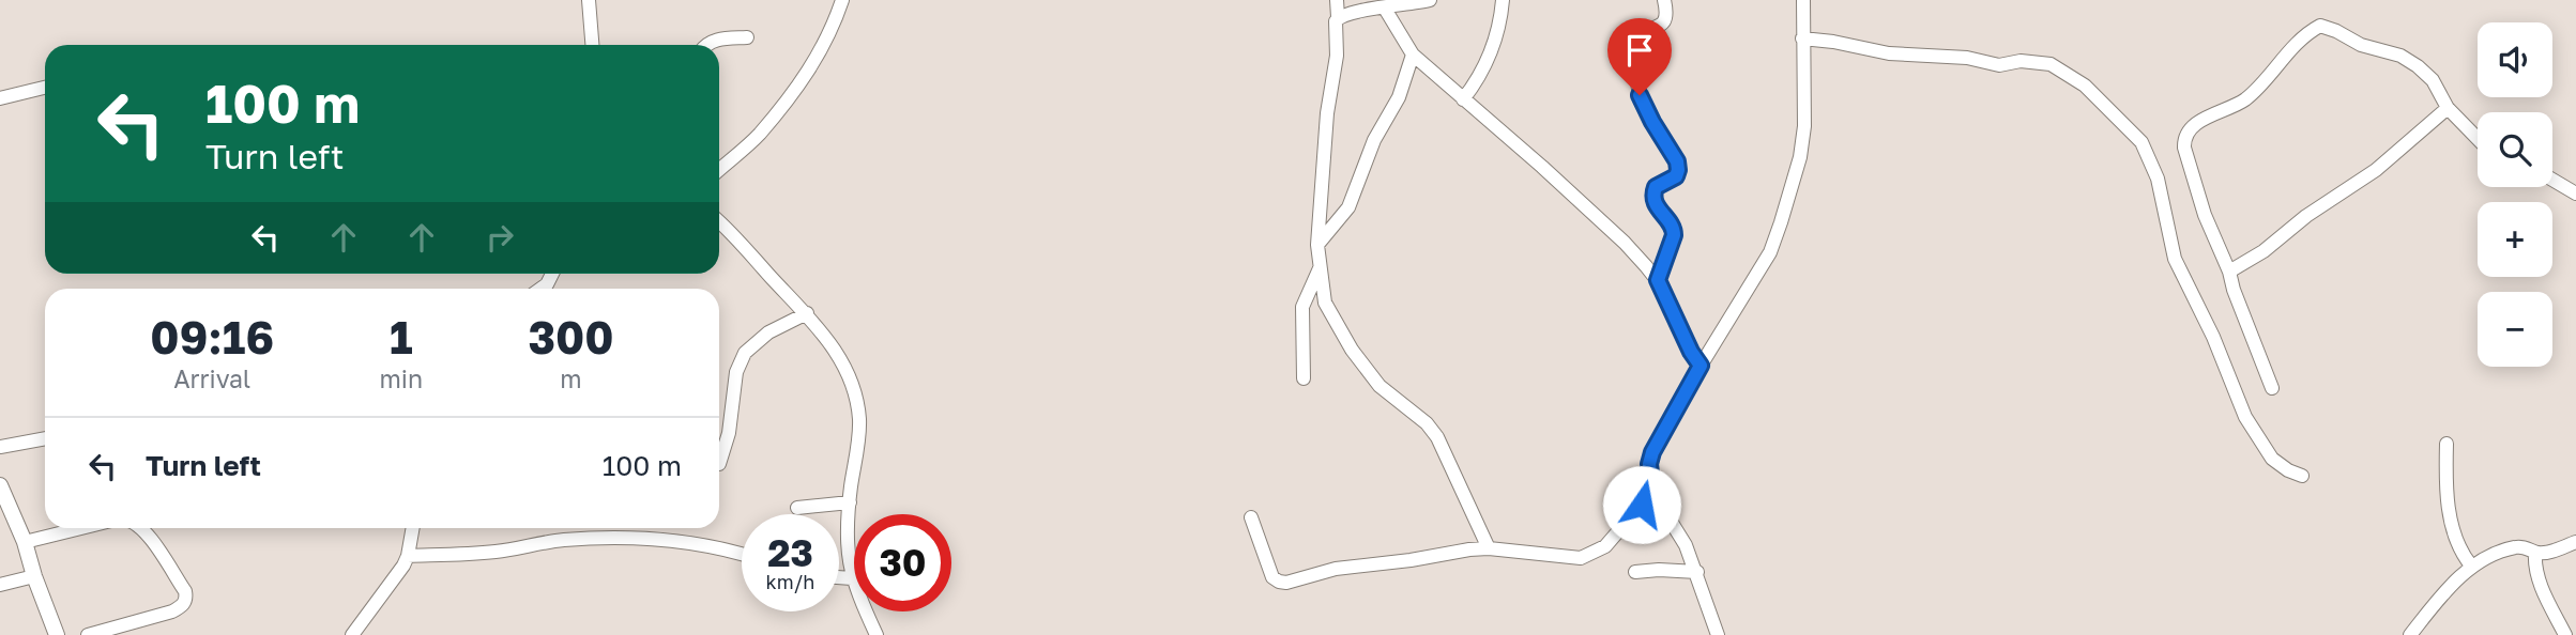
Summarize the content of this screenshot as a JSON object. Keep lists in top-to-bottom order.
{
  "page": {
    "map_buttons": ["+", "−"],
    "turn": ["100 m", "Turn left"],
    "eta": [
      "09:16",
      "Arrival",
      "1",
      "min",
      "300",
      "m"
    ],
    "list": [
      {
        "name": "Turn left",
        "value": "100 m"
      }
    ],
    "speed": "23 km/h",
    "limit": "30"
  }
}
